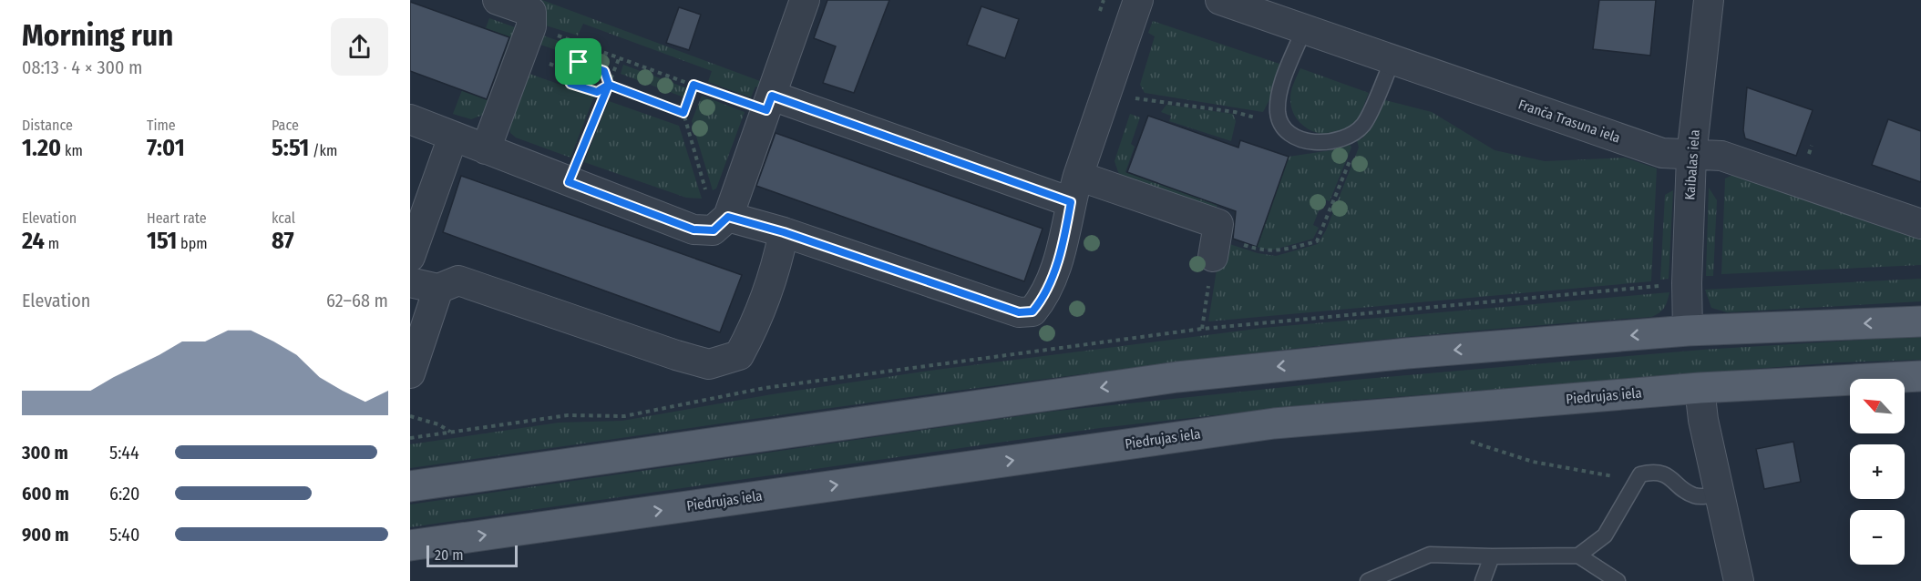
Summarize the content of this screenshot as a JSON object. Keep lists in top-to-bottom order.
{
  "streets": {
    "main road": ["Piedrujas iela"],
    "street": ["Franča Trasuna iela", "Kaibalas iela"]
  },
  "crossings": [
    ["Franča Trasuna iela", "Kaibalas iela"]
  ],
  "scale_bar": "20 m",
  "north": "top left",
  "page": {
    "heading": ["Morning run", "08:13 · 4 × 300 m"],
    "stats": [
      ["Distance", "1.20 km"],
      ["Time", "7:01"],
      ["Pace", "5:51 /km"],
      ["Elevation", "24 m"],
      ["Heart rate", "151 bpm"],
      ["kcal", "87"]
    ],
    "chart": ["Elevation", "62–68 m"],
    "map_buttons": ["+", "−"],
    "list": [
      {
        "name": "300 m",
        "note": "5:44"
      },
      {
        "name": "600 m",
        "note": "6:20"
      },
      {
        "name": "900 m",
        "note": "5:40"
      }
    ],
    "scale": "20 m"
  }
}
